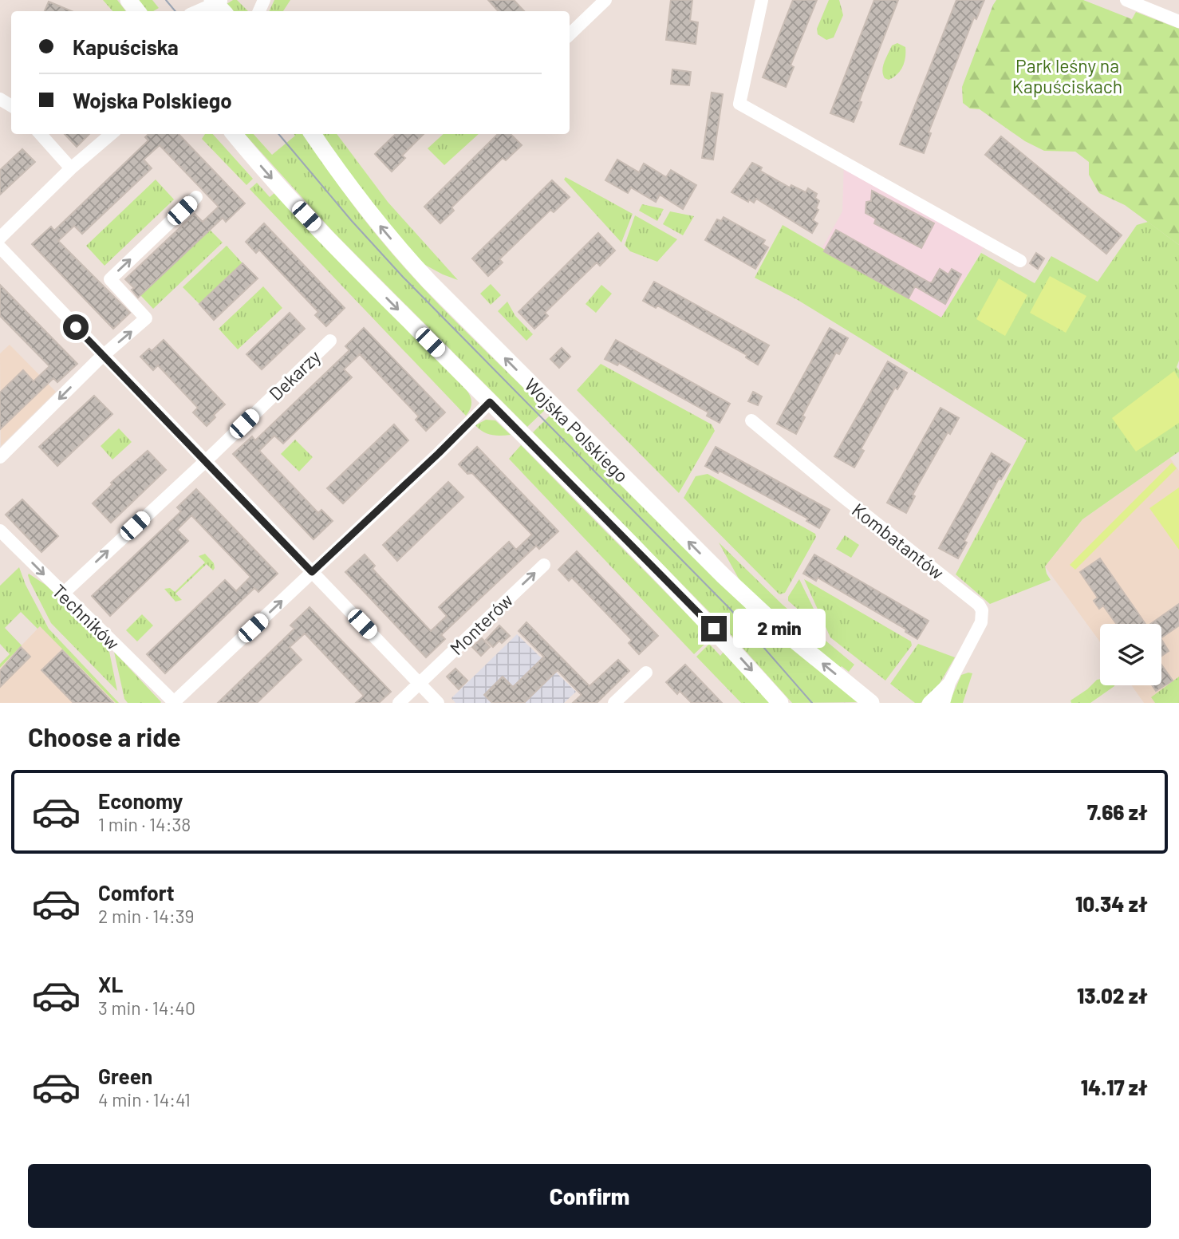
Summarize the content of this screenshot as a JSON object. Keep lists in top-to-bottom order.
{
  "streets": {
    "street": [
      "Dekarzy",
      "Wojska Polskiego",
      "Kombatantów",
      "Techników",
      "Monterów"
    ]
  },
  "crossings": [
    ["Dekarzy", "Techników"]
  ],
  "one_way": ["Dekarzy", "Techników", "Monterów"],
  "parks": ["Park leśny na Kapuściskach"],
  "page": {
    "banner": ["Kapuściska", "Wojska Polskiego"],
    "bubble": "2 min",
    "heading": "Choose a ride",
    "list": [
      {
        "name": "Economy",
        "note": "1 min · 14:38",
        "value": "7.66 zł"
      },
      {
        "name": "Comfort",
        "note": "2 min · 14:39",
        "value": "10.34 zł"
      },
      {
        "name": "XL",
        "note": "3 min · 14:40",
        "value": "13.02 zł"
      },
      {
        "name": "Green",
        "note": "4 min · 14:41",
        "value": "14.17 zł"
      }
    ],
    "buttons": "Confirm"
  }
}
